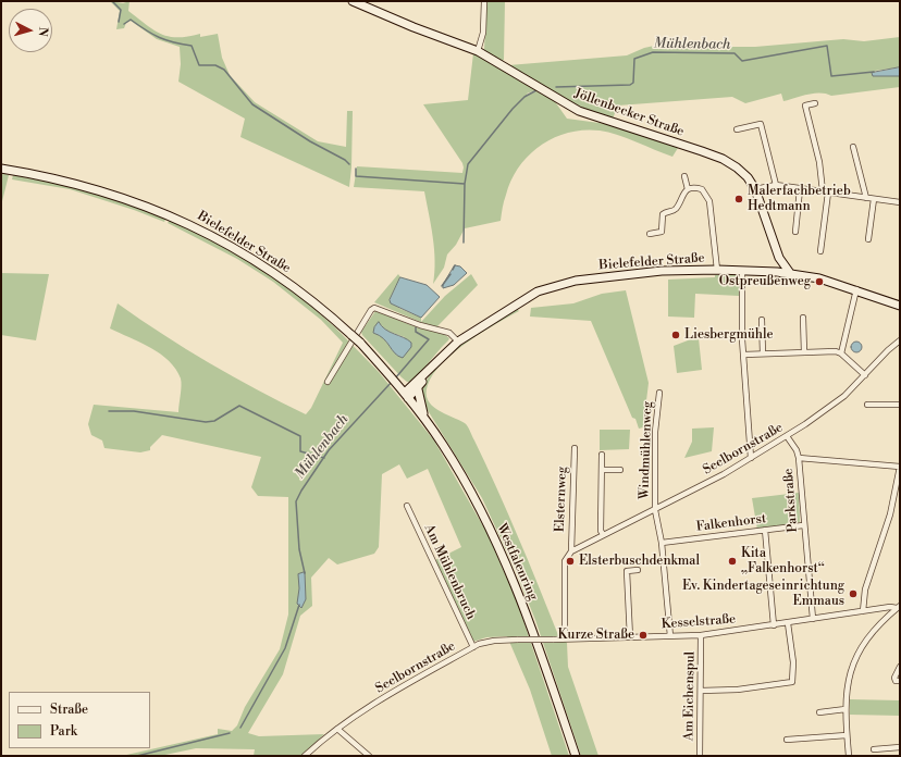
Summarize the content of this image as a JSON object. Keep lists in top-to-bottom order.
{
  "streets": {
    "main road": ["Jöllenbecker Straße", "Bielefelder Straße", "Westfalenring"],
    "street": [
      "Seelbornstraße",
      "Windmühlenweg",
      "Elsternweg",
      "Parkstraße",
      "Falkenhorst",
      "Am Mühlenbruch",
      "Kesselstraße",
      "Am Eichenspul"
    ]
  },
  "crossings": [
    ["Jöllenbecker Straße", "Bielefelder Straße"],
    ["Bielefelder Straße", "Westfalenring"],
    ["Seelbornstraße", "Windmühlenweg"],
    ["Seelbornstraße", "Elsternweg"],
    ["Seelbornstraße", "Parkstraße"],
    ["Seelbornstraße", "Am Mühlenbruch"],
    ["Seelbornstraße", "Kesselstraße"],
    ["Elsternweg", "Kesselstraße"],
    ["Parkstraße", "Falkenhorst"],
    ["Parkstraße", "Kesselstraße"],
    ["Kesselstraße", "Am Eichenspul"]
  ],
  "water": ["Mühlenbach"],
  "places": [
    "Malerfachbetrieb Hedtmann",
    "Ostpreußenweg",
    "Liesbergmühle",
    "Elsterbuschdenkmal",
    "Kita „Falkenhorst“",
    "Ev. Kindertageseinrichtung Emmaus",
    "Kurze Straße"
  ],
  "legend": ["Straße", "Park"],
  "north": "right"
}
